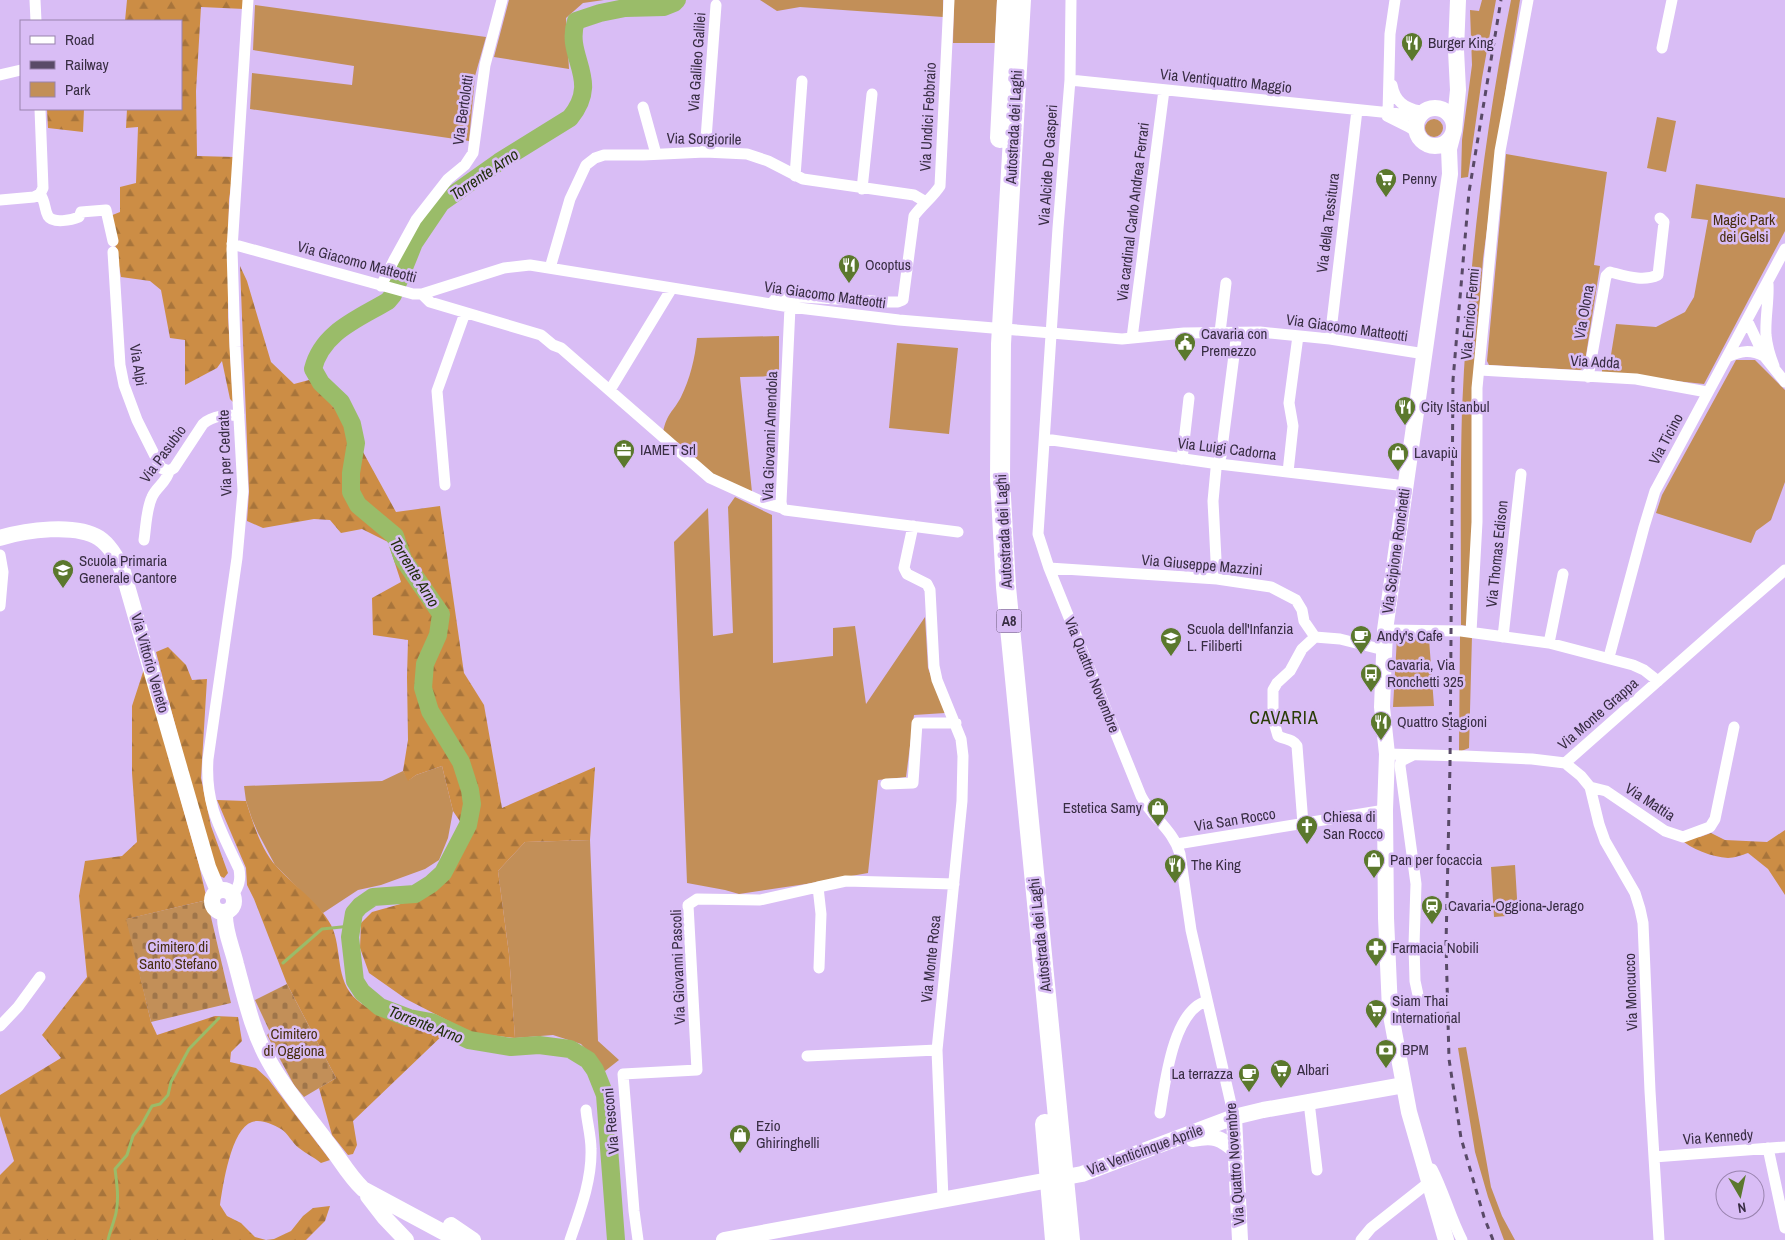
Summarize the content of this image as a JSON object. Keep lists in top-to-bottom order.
{
  "streets": {
    "highway": ["Autostrada dei Laghi", "A8"],
    "street": [
      "Via Galileo Galilei",
      "Via Ventiquattro Maggio",
      "Via Bertolotti",
      "Via Undici Febbraio",
      "Via Sorgiorile",
      "Via Alcide De Gasperi",
      "Via cardinal Carlo Andrea Ferrari",
      "Via della Tessitura",
      "Via Giacomo Matteotti",
      "Via Olona",
      "Via Enrico Fermi",
      "Via Adda",
      "Via Alpi",
      "Via Giovanni Amendola",
      "Via Ticino",
      "Via Luigi Cadorna",
      "Via per Cedrate",
      "Via Pasubio",
      "Via Scipione Ronchetti",
      "Via Thomas Edison",
      "Via Giuseppe Mazzini",
      "Via Vittorio Veneto",
      "Via Quattro Novembre",
      "Via Monte Grappa",
      "Via Mattia",
      "Via San Rocco",
      "Via Monte Rosa",
      "Via Giovanni Pascoli",
      "Via Moncucco",
      "Via Resconi",
      "Via Kennedy",
      "Via Venticinque Aprile"
    ]
  },
  "crossings": [
    ["Via Galileo Galilei", "Via Sorgiorile"],
    ["Via Ventiquattro Maggio", "Via Alcide De Gasperi"],
    ["Via Ventiquattro Maggio", "Via cardinal Carlo Andrea Ferrari"],
    ["Via Ventiquattro Maggio", "Via della Tessitura"],
    ["Via Ventiquattro Maggio", "Via Scipione Ronchetti"],
    ["Via Bertolotti", "Via Giacomo Matteotti"],
    ["Via Undici Febbraio", "Via Sorgiorile"],
    ["Via Undici Febbraio", "Via Giacomo Matteotti"],
    ["Via Sorgiorile", "Via Giacomo Matteotti"],
    ["Via Alcide De Gasperi", "Via Giacomo Matteotti"],
    ["Via Alcide De Gasperi", "Via Quattro Novembre"],
    ["Via cardinal Carlo Andrea Ferrari", "Via Giacomo Matteotti"],
    ["Via della Tessitura", "Via Giacomo Matteotti"],
    ["Via Giacomo Matteotti", "Via Giovanni Amendola"],
    ["Via Giacomo Matteotti", "Via per Cedrate"],
    ["Via Giacomo Matteotti", "Via Scipione Ronchetti"],
    ["Via Giacomo Matteotti", "Via Quattro Novembre"],
    ["Via Olona", "Via Adda"],
    ["Via Enrico Fermi", "Via Adda"],
    ["Via Adda", "Via Ticino"],
    ["Via Alpi", "Via Pasubio"],
    ["Via Giovanni Amendola", "Via Monte Rosa"],
    ["Via Luigi Cadorna", "Via Scipione Ronchetti"],
    ["Via Luigi Cadorna", "Via Quattro Novembre"],
    ["Via per Cedrate", "Via Pasubio"],
    ["Via per Cedrate", "Via Vittorio Veneto"],
    ["Via Scipione Ronchetti", "Via Monte Grappa"],
    ["Via Scipione Ronchetti", "Via San Rocco"],
    ["Via Scipione Ronchetti", "Via Venticinque Aprile"],
    ["Via Giuseppe Mazzini", "Via Quattro Novembre"],
    ["Via Quattro Novembre", "Via San Rocco"],
    ["Via Quattro Novembre", "Via Venticinque Aprile"],
    ["Via Mattia", "Via Moncucco"],
    ["Via Monte Rosa", "Via Giovanni Pascoli"],
    ["Via Monte Rosa", "Via Venticinque Aprile"],
    ["Via Giovanni Pascoli", "Via Resconi"],
    ["Via Moncucco", "Via Kennedy"]
  ],
  "districts": ["CAVARIA"],
  "water": ["Torrente Arno"],
  "parks": ["Magic Park dei Gelsi", "Cimitero di Santo Stefano", "Cimitero di Oggiona"],
  "places": {
    "restaurant": [
      "Burger King",
      "Ocoptus",
      "City Istanbul",
      "Quattro Stagioni",
      "The King"
    ],
    "supermarket": ["Penny", "Siam Thai International", "Albari"],
    "public building": ["Cavaria con Premezzo"],
    "office": ["IAMET Srl"],
    "shop": [
      "Lavapiù",
      "Estetica Samy",
      "Pan per focaccia",
      "Ezio Ghiringhelli"
    ],
    "school or university": ["Scuola Primaria Generale Cantore", "Scuola dell'Infanzia L. Filiberti"],
    "cafe": ["Andy's Cafe", "La terrazza"],
    "bus stop": ["Cavaria, Via Ronchetti 325"],
    "church": ["Chiesa di San Rocco"],
    "station": ["Cavaria-Oggiona-Jerago"],
    "pharmacy": ["Farmacia Nobili"],
    "bank": ["BPM"]
  },
  "legend": ["Road", "Railway", "Park"],
  "north": "bottom"
}
